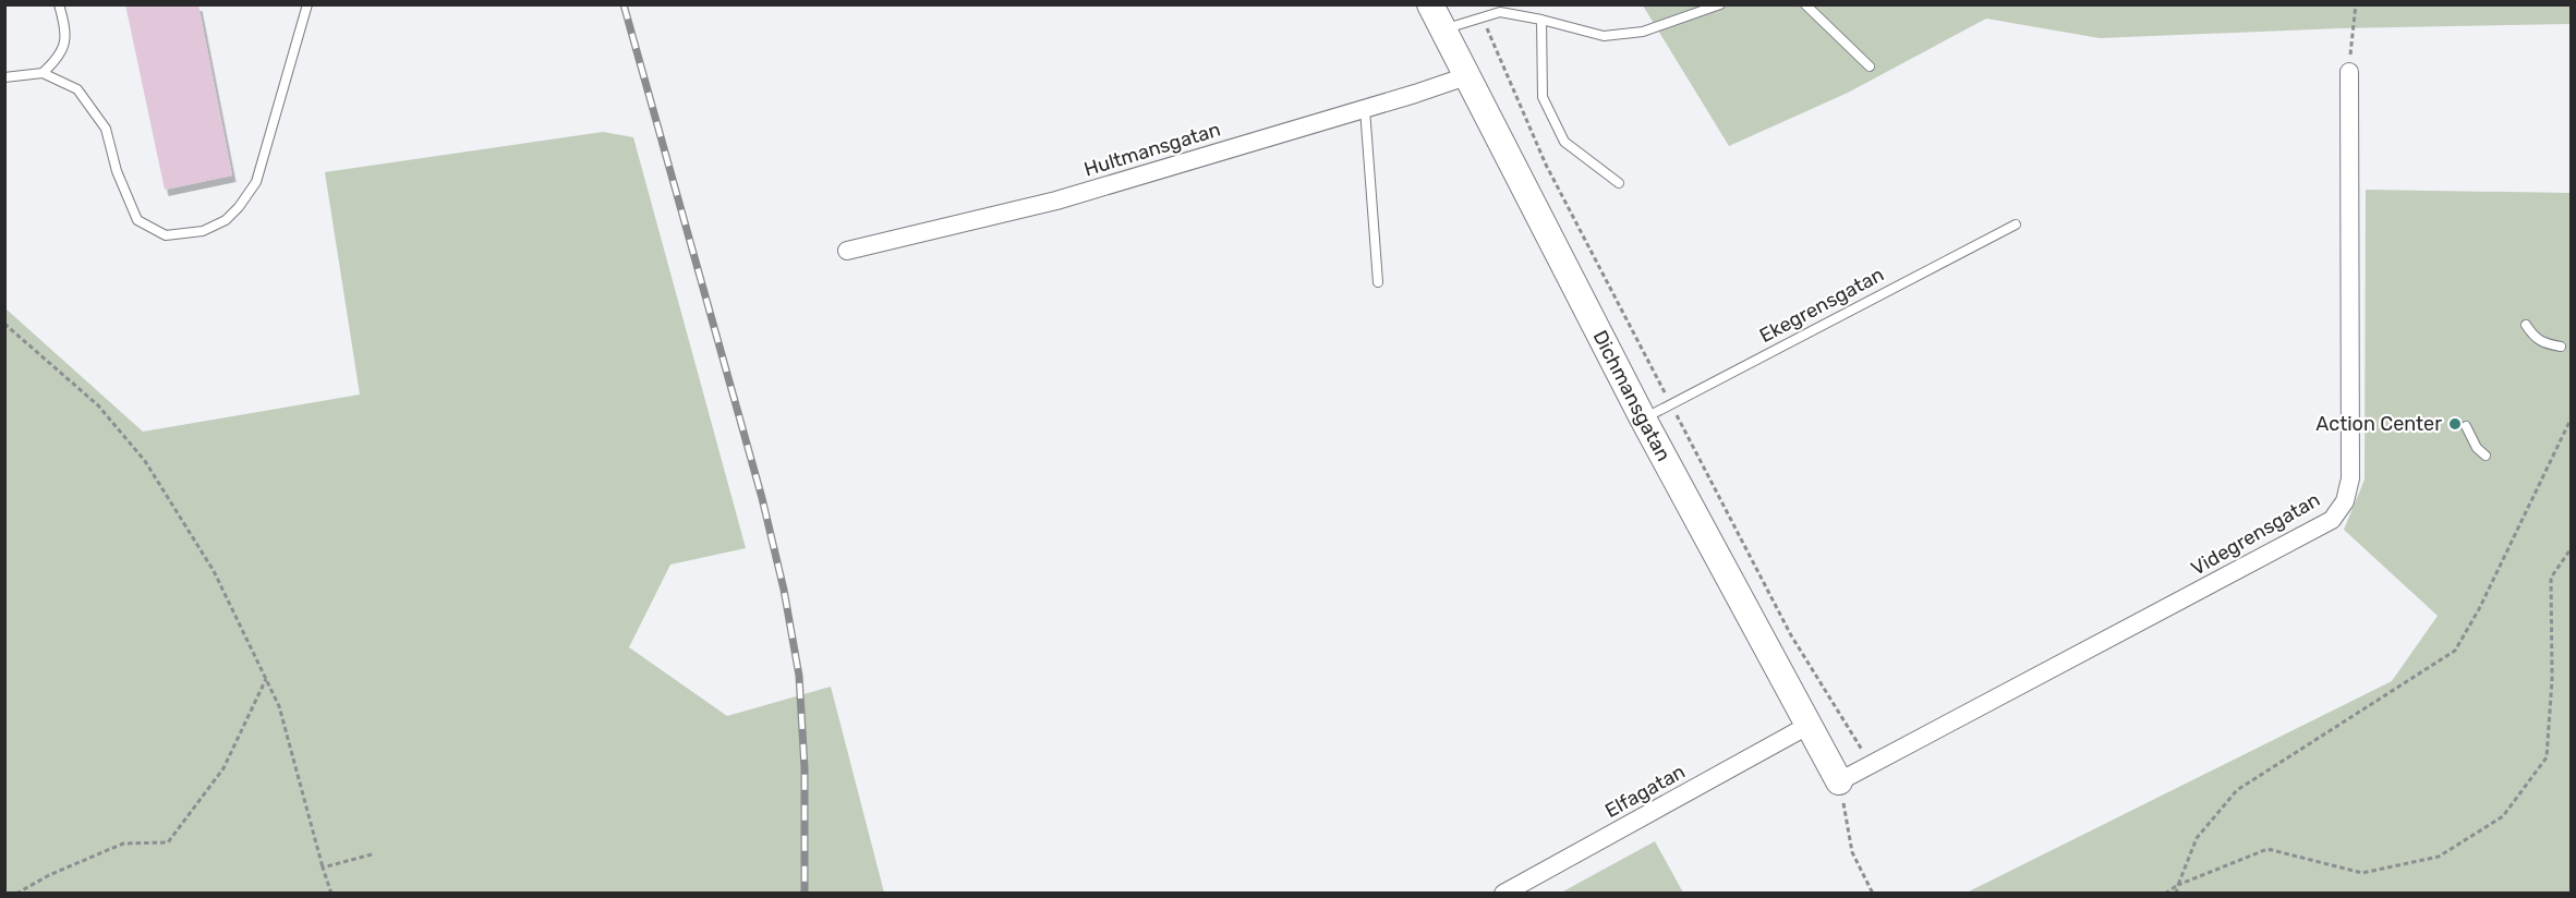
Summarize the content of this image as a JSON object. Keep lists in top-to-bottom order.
{
  "streets": {
    "street": [
      "Hultmansgatan",
      "Dichmansgatan",
      "Videgrensgatan",
      "Elfagatan"
    ],
    "lane": ["Ekegrensgatan"]
  },
  "crossings": [
    ["Hultmansgatan", "Dichmansgatan"],
    ["Ekegrensgatan", "Dichmansgatan"],
    ["Dichmansgatan", "Videgrensgatan"],
    ["Dichmansgatan", "Elfagatan"]
  ],
  "places": ["Action Center"]
}
